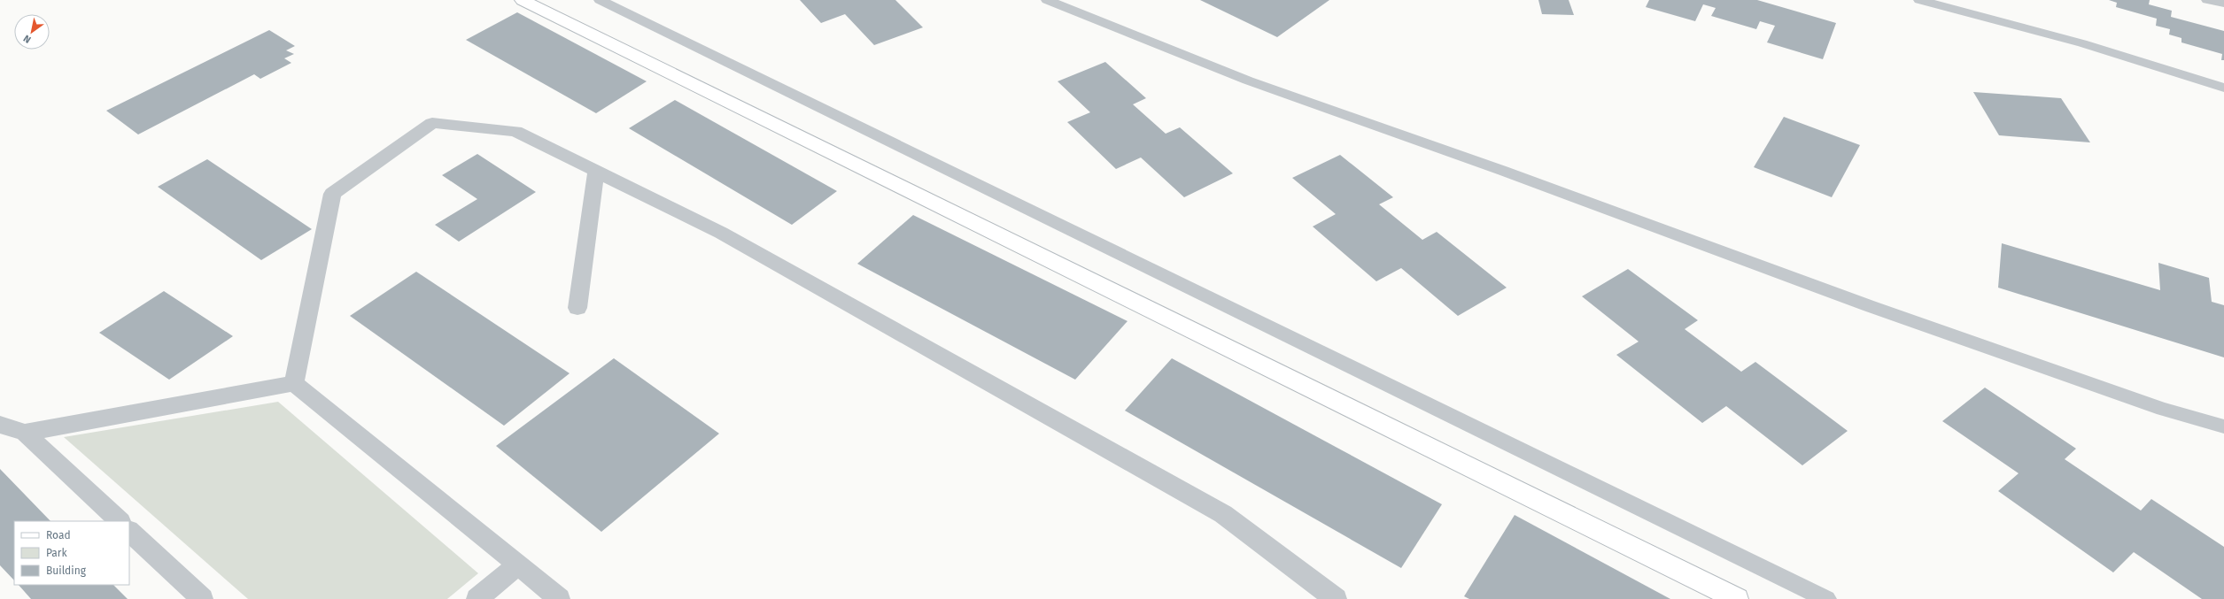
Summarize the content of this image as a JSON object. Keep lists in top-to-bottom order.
{
  "legend": ["Road", "Park", "Building"],
  "north": "bottom left"
}
